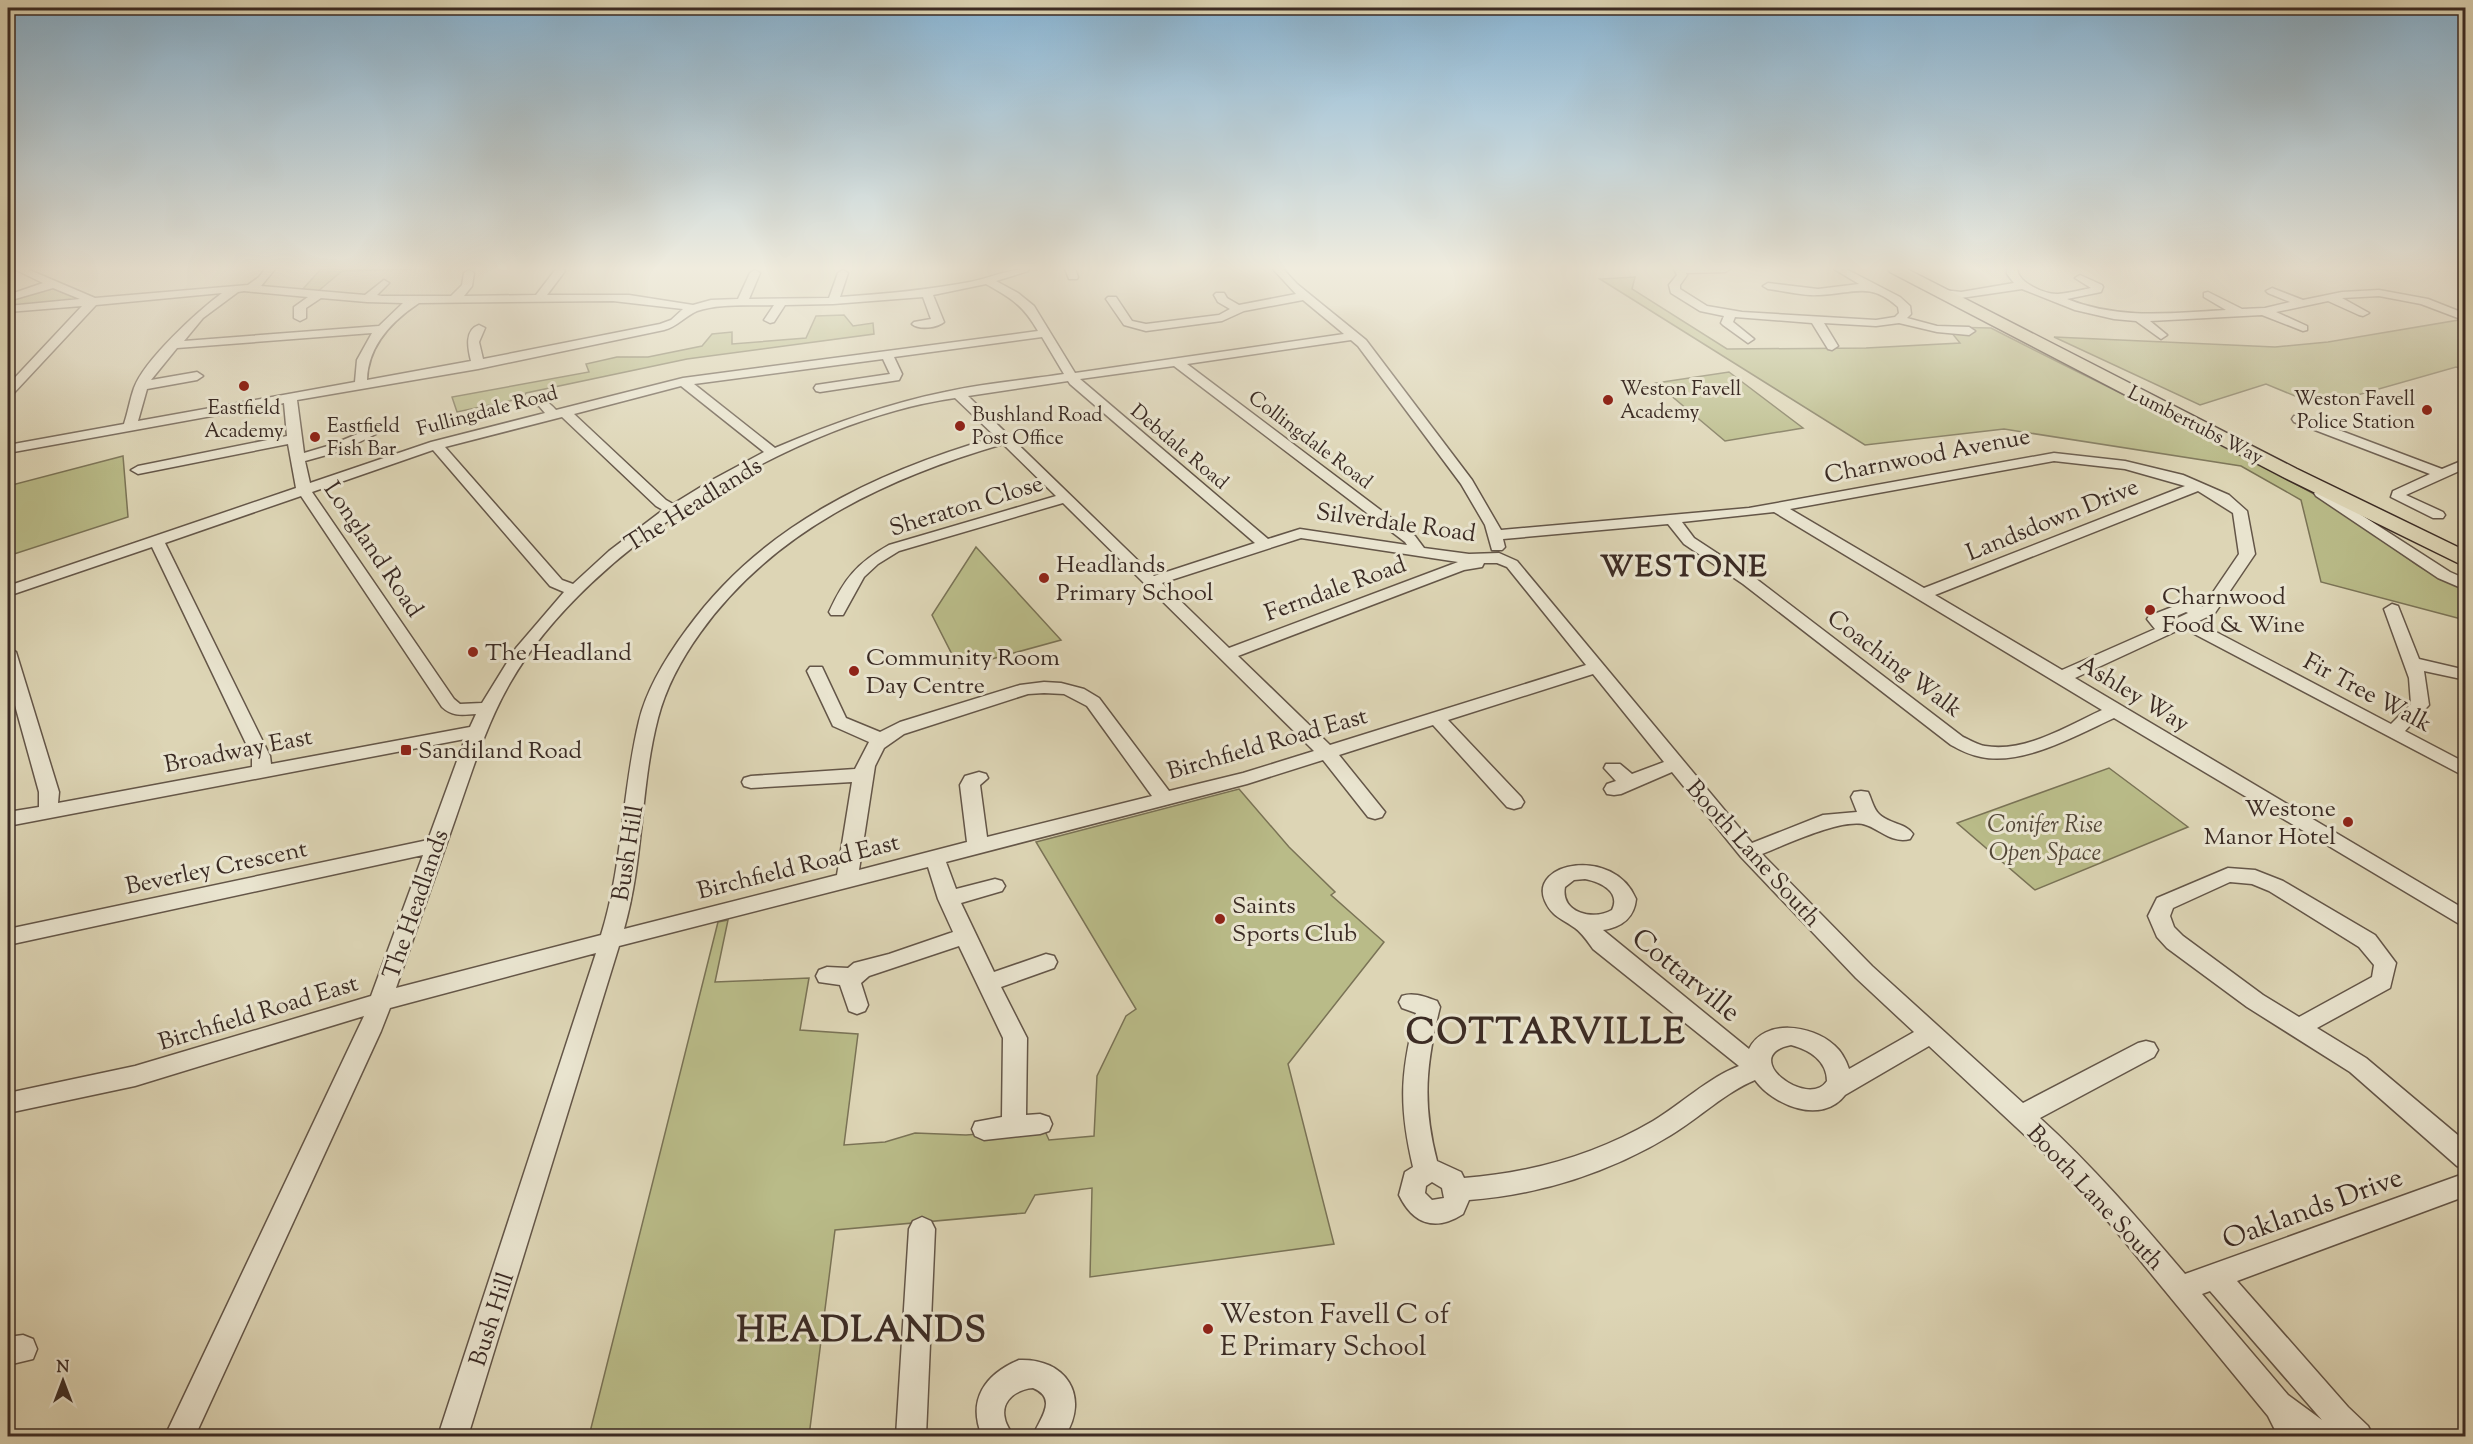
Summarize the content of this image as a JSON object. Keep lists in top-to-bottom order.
{
  "streets": {
    "highway": ["Lumbertubs Way"],
    "street": [
      "Fullingdale Road",
      "Collingdale Road",
      "Debdale Road",
      "Charnwood Avenue",
      "The Headlands",
      "Sheraton Close",
      "Landsdown Drive",
      "Silverdale Road",
      "Longland Road",
      "Ferndale Road",
      "Coaching Walk",
      "Fir Tree Walk",
      "Ashley Way",
      "Birchfield Road East",
      "Broadway East",
      "Bush Hill",
      "Booth Lane South",
      "Beverley Crescent",
      "Cottarville",
      "Oaklands Drive"
    ]
  },
  "crossings": [
    ["Fullingdale Road", "Longland Road"],
    ["Collingdale Road", "The Headlands"],
    ["Collingdale Road", "Silverdale Road"],
    ["Debdale Road", "The Headlands"],
    ["Debdale Road", "Silverdale Road"],
    ["Charnwood Avenue", "Landsdown Drive"],
    ["Charnwood Avenue", "Coaching Walk"],
    ["Charnwood Avenue", "Fir Tree Walk"],
    ["Charnwood Avenue", "Ashley Way"],
    ["The Headlands", "Birchfield Road East"],
    ["The Headlands", "Broadway East"],
    ["The Headlands", "Beverley Crescent"],
    ["Landsdown Drive", "Ashley Way"],
    ["Silverdale Road", "Ferndale Road"],
    ["Ferndale Road", "Booth Lane South"],
    ["Coaching Walk", "Ashley Way"],
    ["Birchfield Road East", "Bush Hill"],
    ["Birchfield Road East", "Booth Lane South"],
    ["Booth Lane South", "Cottarville"],
    ["Booth Lane South", "Oaklands Drive"]
  ],
  "districts": ["WESTONE", "COTTARVILLE", "HEADLANDS"],
  "parks": ["Conifer Rise Open Space"],
  "places": {
    "other": [
      "Eastfield Academy",
      "Weston Favell Academy",
      "Weston Favell Police Station",
      "Bushland Road Post Office",
      "Eastfield Fish Bar",
      "Headlands Primary School",
      "Charnwood Food & Wine",
      "The Headland",
      "Community Room Day Centre",
      "Westone Manor Hotel",
      "Saints Sports Club",
      "Weston Favell C of E Primary School"
    ],
    "transit": ["Sandiland Road"]
  },
  "north": "top"
}
